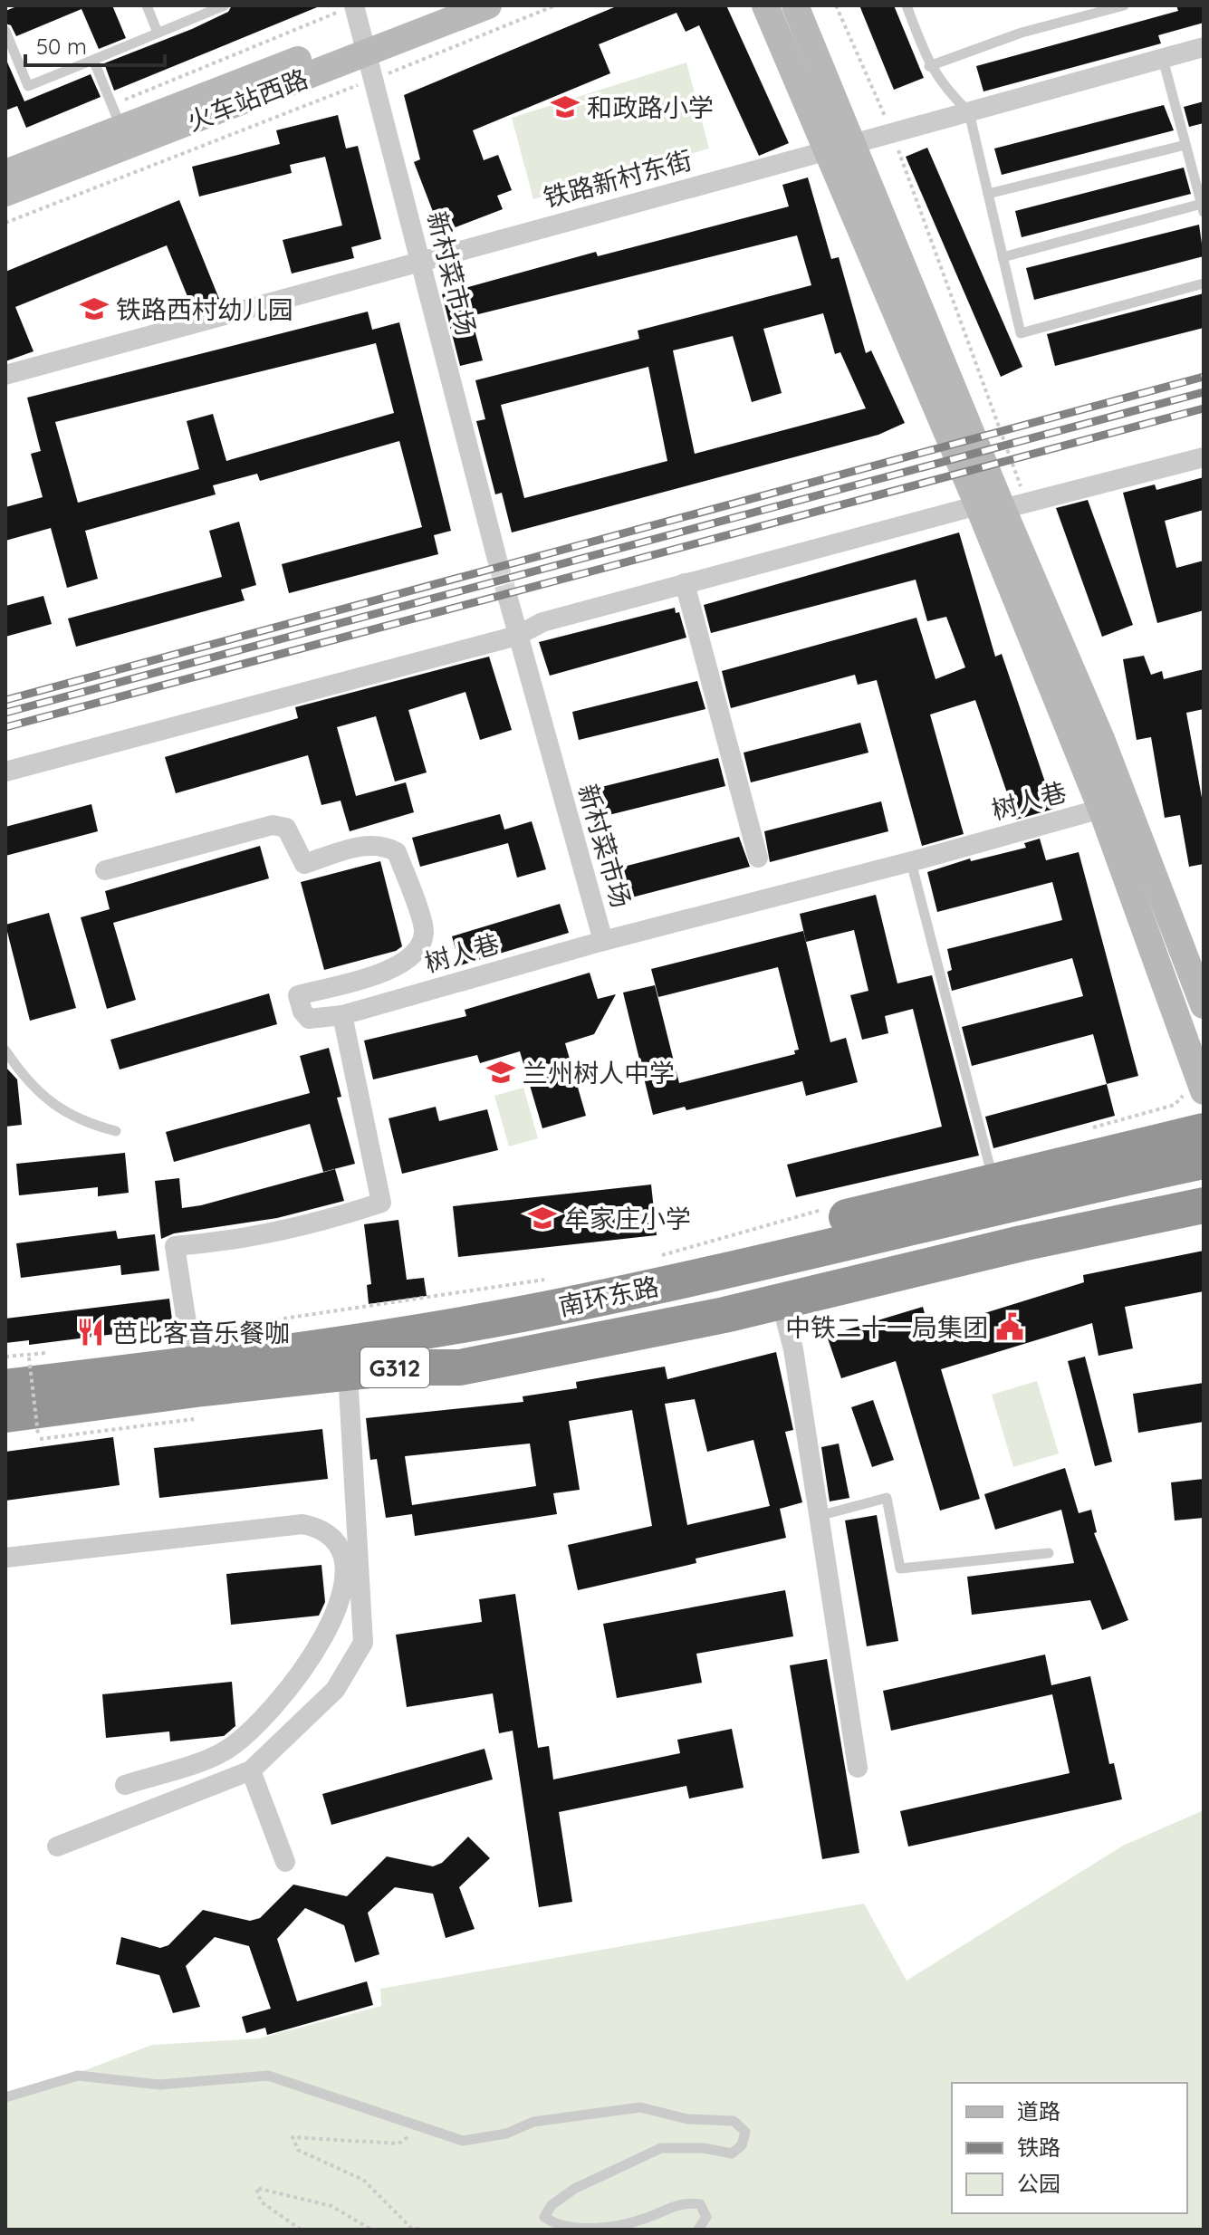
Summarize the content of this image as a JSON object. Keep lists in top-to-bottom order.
{
  "streets": {
    "highway": ["南环东路", "G312"],
    "street": [
      "火车站西路",
      "铁路新村东街",
      "新村菜市场",
      "树人巷"
    ]
  },
  "crossings": [
    ["火车站西路", "新村菜市场"],
    ["铁路新村东街", "新村菜市场"],
    ["新村菜市场", "树人巷"]
  ],
  "places": {
    "school or university": [
      "和政路小学",
      "铁路西村幼儿园",
      "兰州树人中学",
      "牟家庄小学"
    ],
    "public building": ["中铁二十一局集团"],
    "restaurant": ["芭比客音乐餐咖"]
  },
  "legend": ["道路", "铁路", "公园"],
  "scale_bar": "50 m"
}
